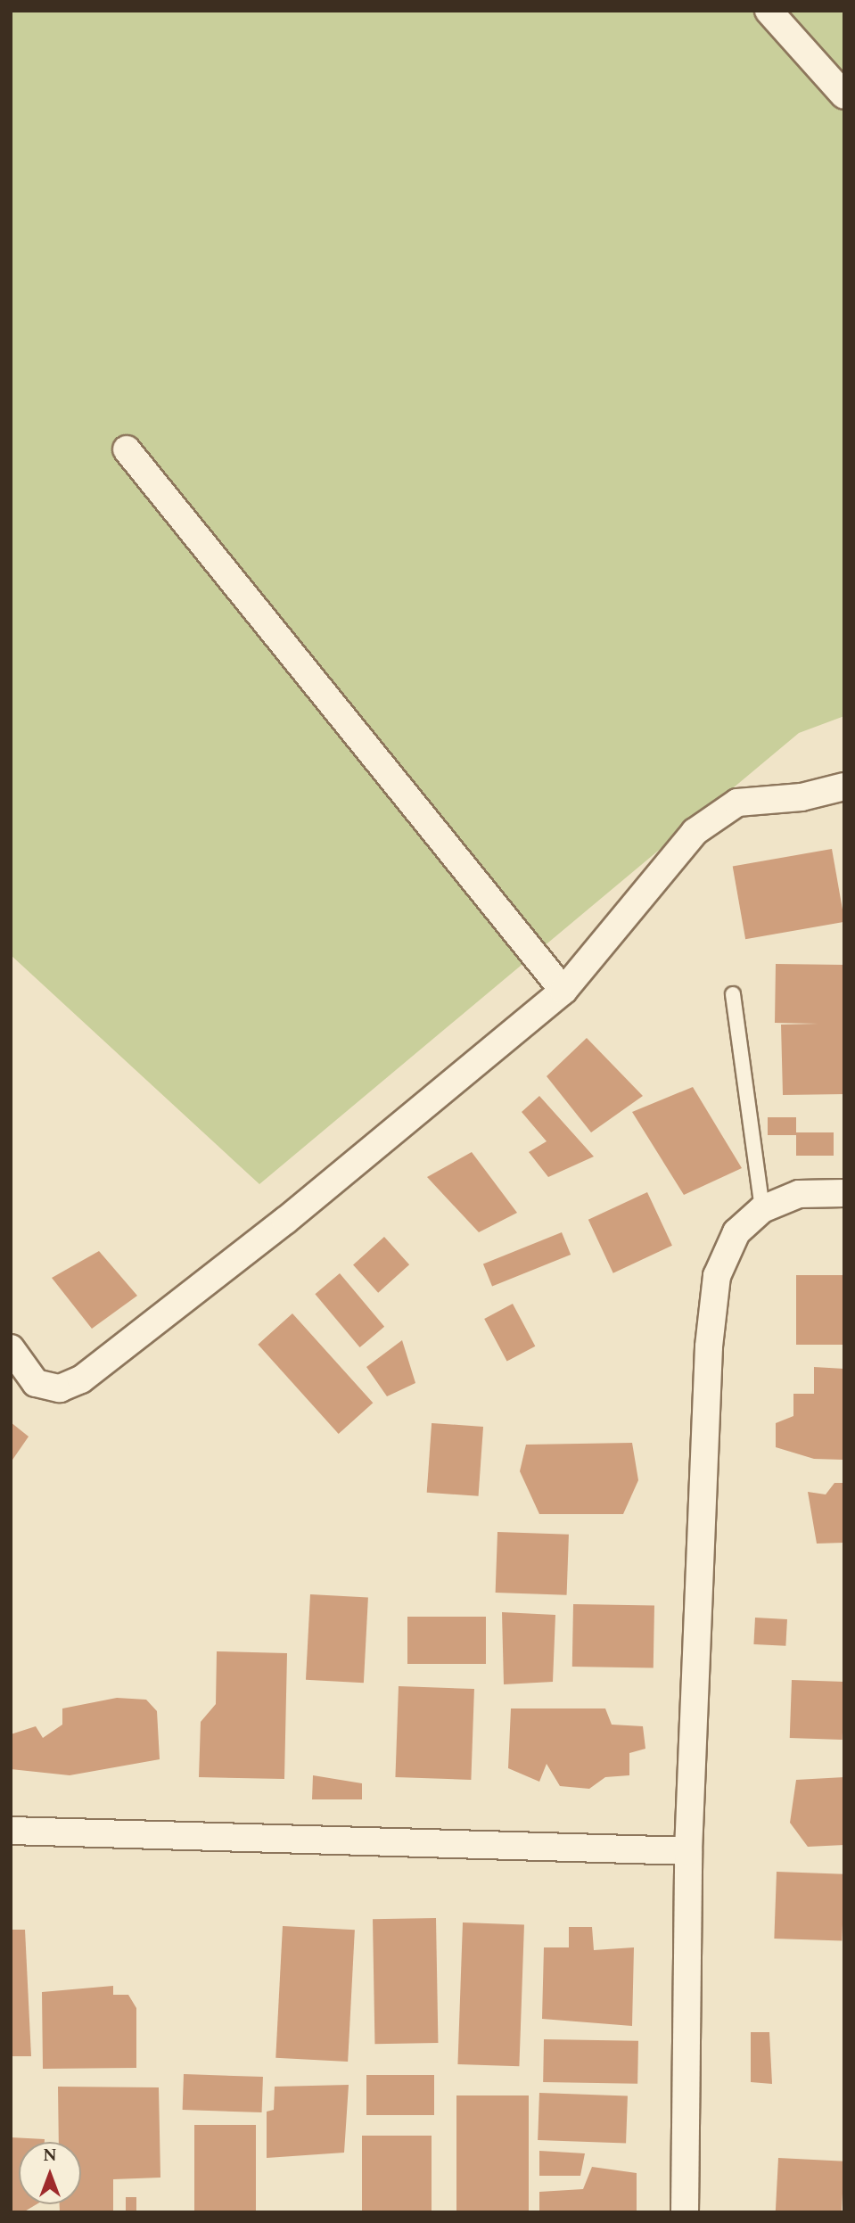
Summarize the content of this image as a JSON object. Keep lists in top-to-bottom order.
{
  "north": "top"
}
